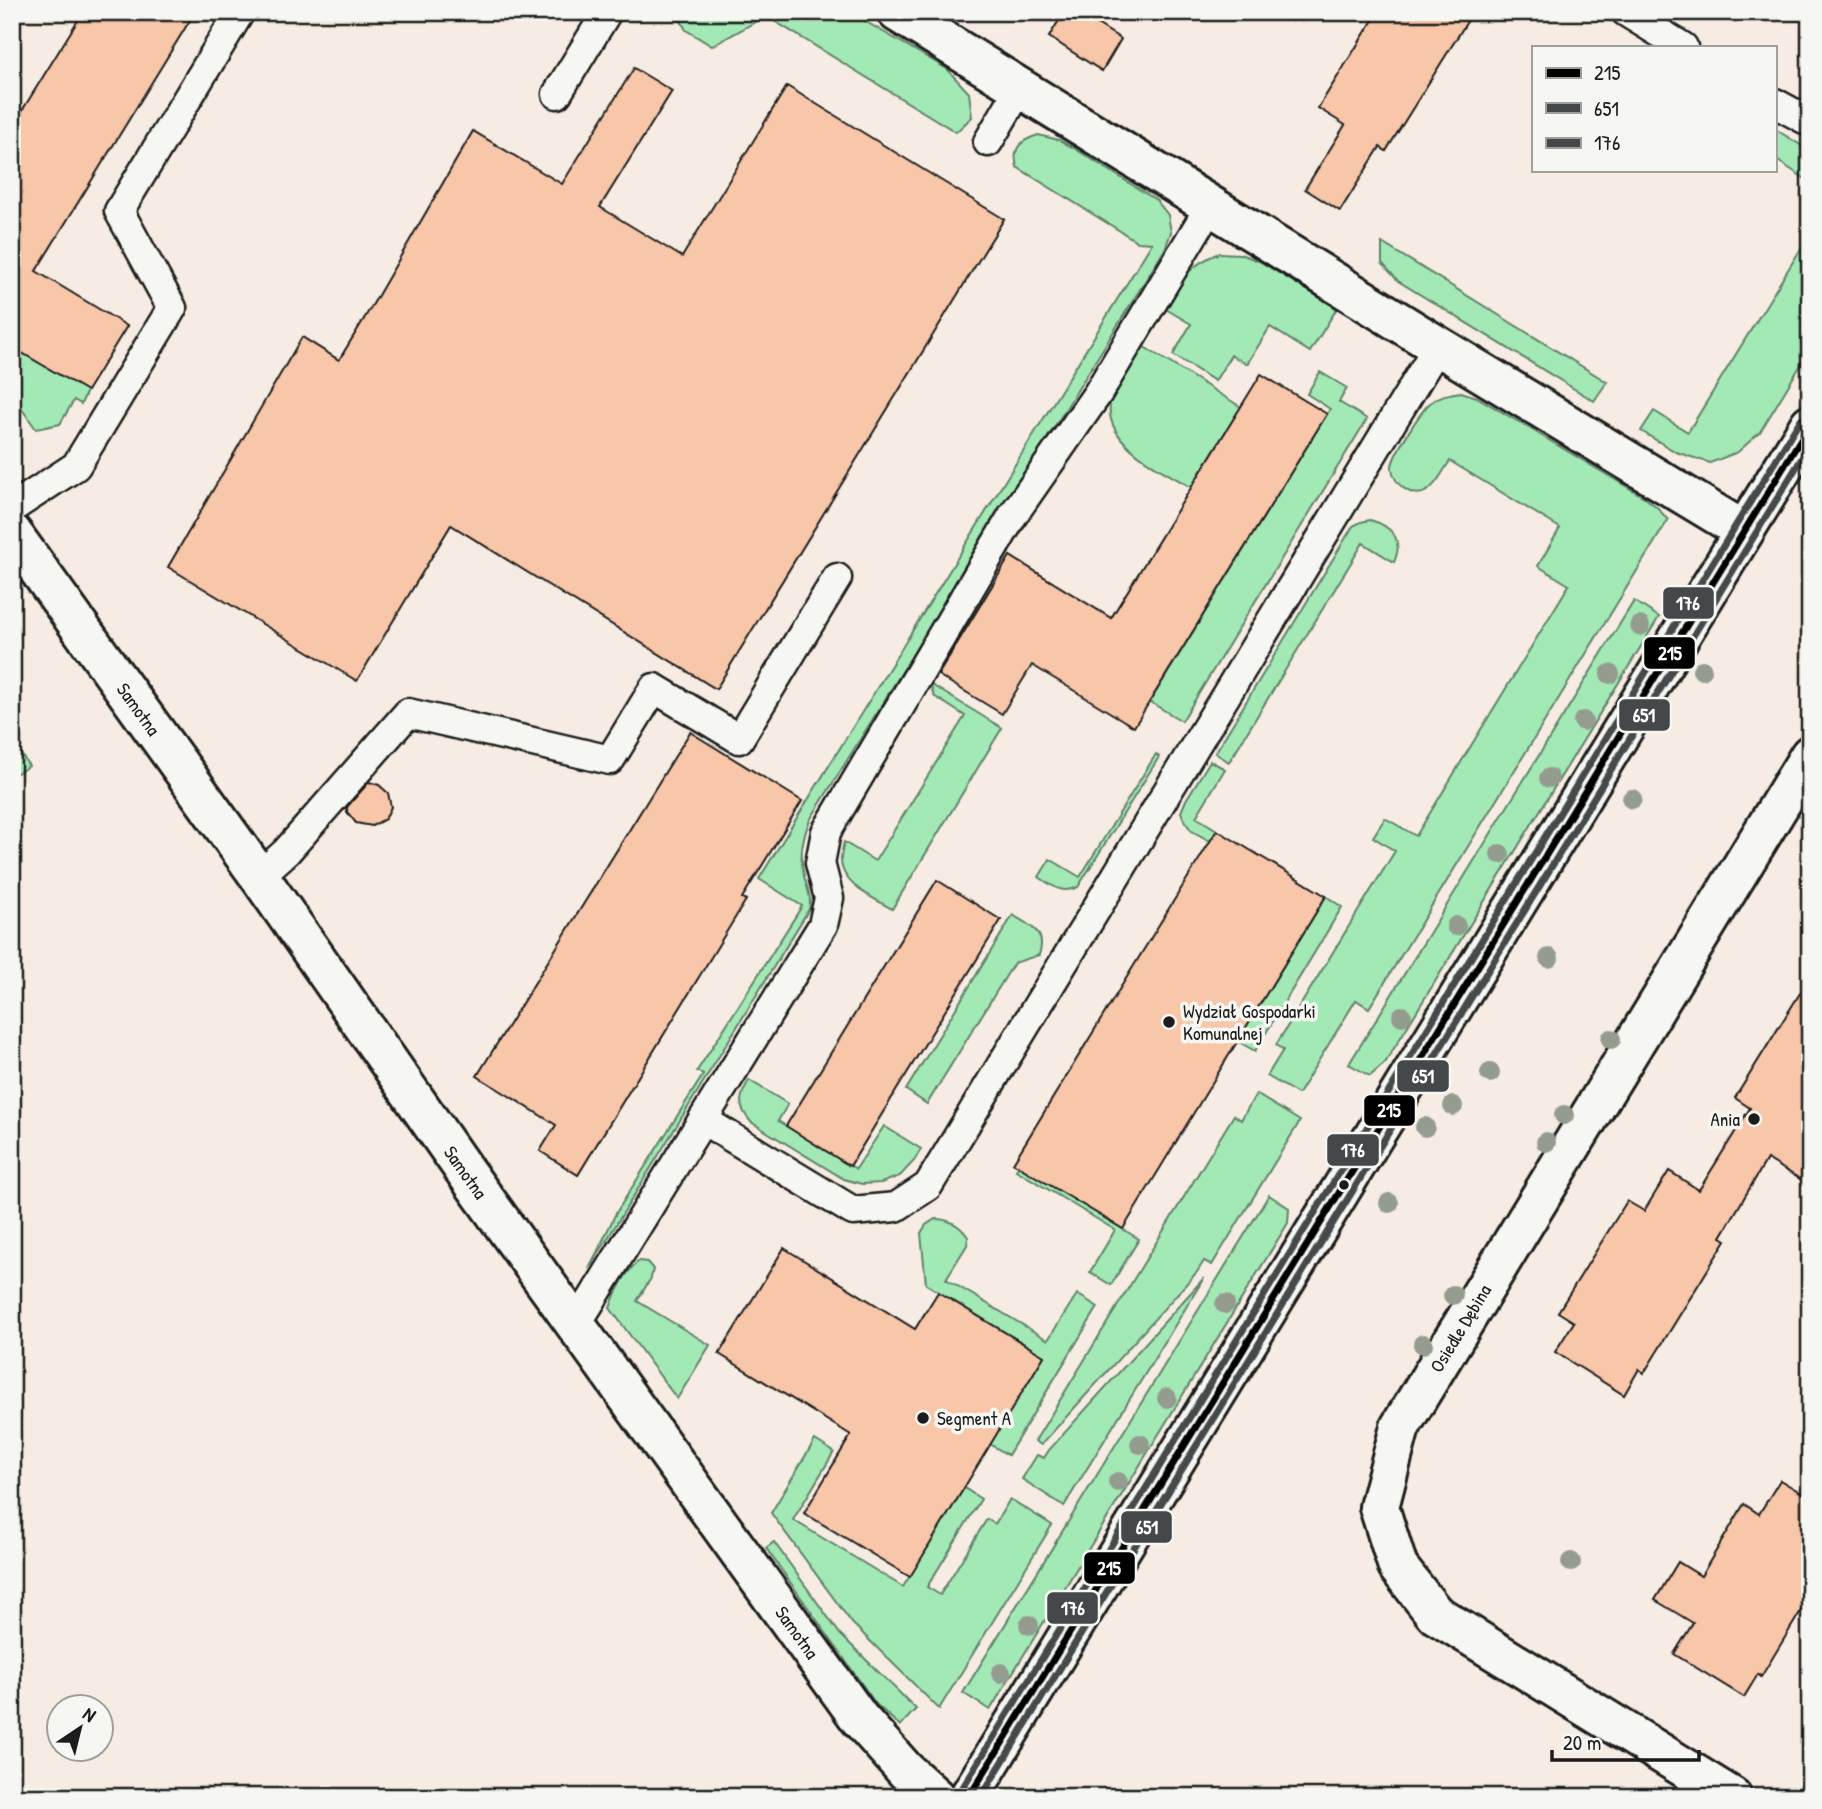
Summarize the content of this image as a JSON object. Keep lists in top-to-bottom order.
{
  "streets": {
    "street": ["Samotna", "Osiedle Dębina"]
  },
  "places": ["Wydział Gospodarki Komunalnej", "Ania", "Segment A"],
  "lines": ["transit line 176", "transit line 215", "transit line 651"],
  "legend": ["215", "651", "176"],
  "scale_bar": "20 m",
  "north": "top right"
}
